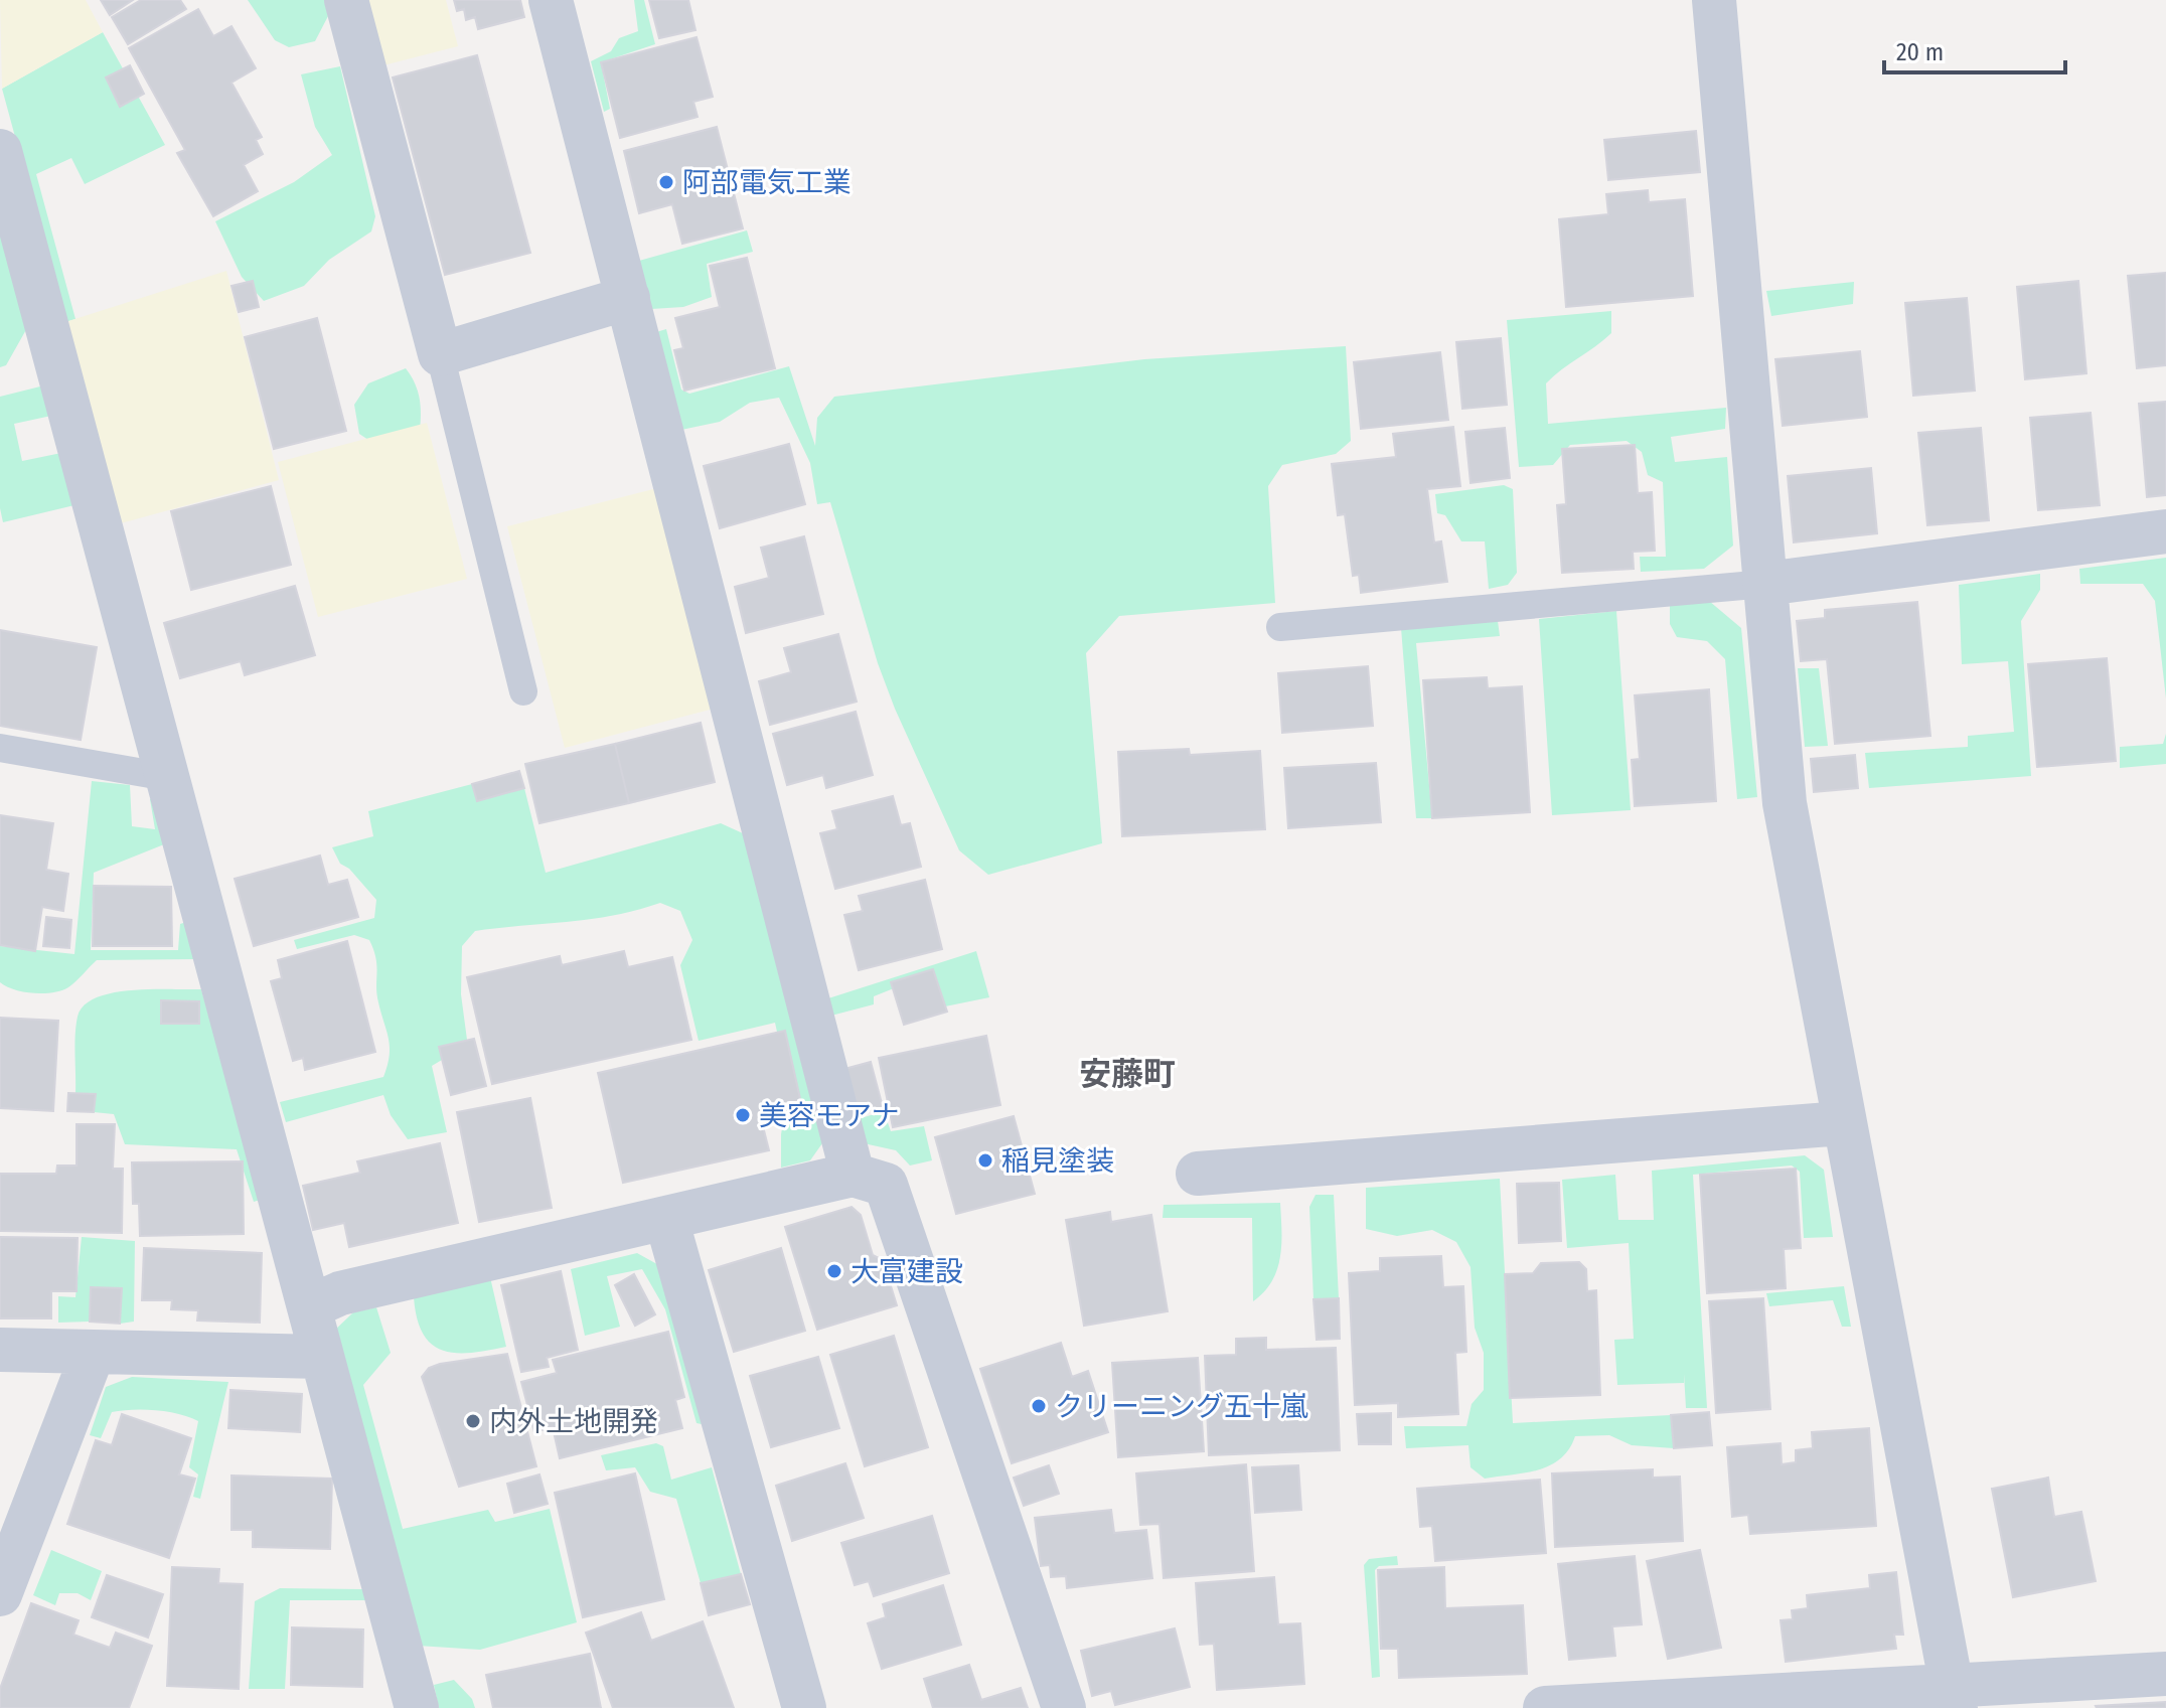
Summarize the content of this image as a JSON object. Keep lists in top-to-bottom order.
{
  "districts": ["安藤町"],
  "places": [
    "阿部電気工業",
    "美容モアナ",
    "稲見塗装",
    "大富建設",
    "クリーニング五十嵐",
    "内外土地開発"
  ],
  "scale_bar": "20 m"
}
